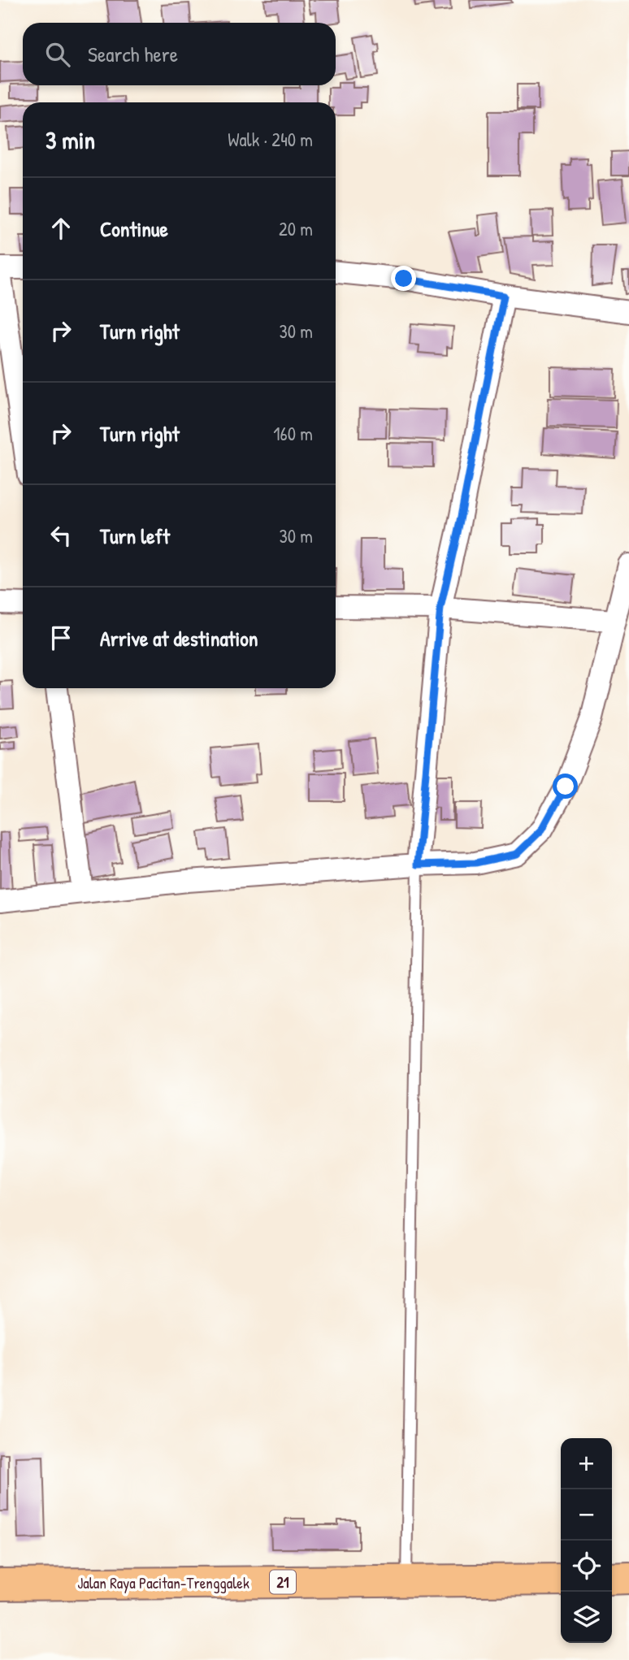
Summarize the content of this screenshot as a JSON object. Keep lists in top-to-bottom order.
{
  "streets": {
    "highway": ["21", "Jalan Raya Pacitan-Trenggalek"]
  },
  "page": {
    "search": "Search here",
    "heading": ["3 min", "Walk · 240 m"],
    "list": [
      ["Continue", "20 m"],
      ["Turn right", "30 m"],
      ["Turn right", "160 m"],
      ["Turn left", "30 m"],
      "Arrive at destination"
    ],
    "map_buttons": ["+", "−"]
  }
}
